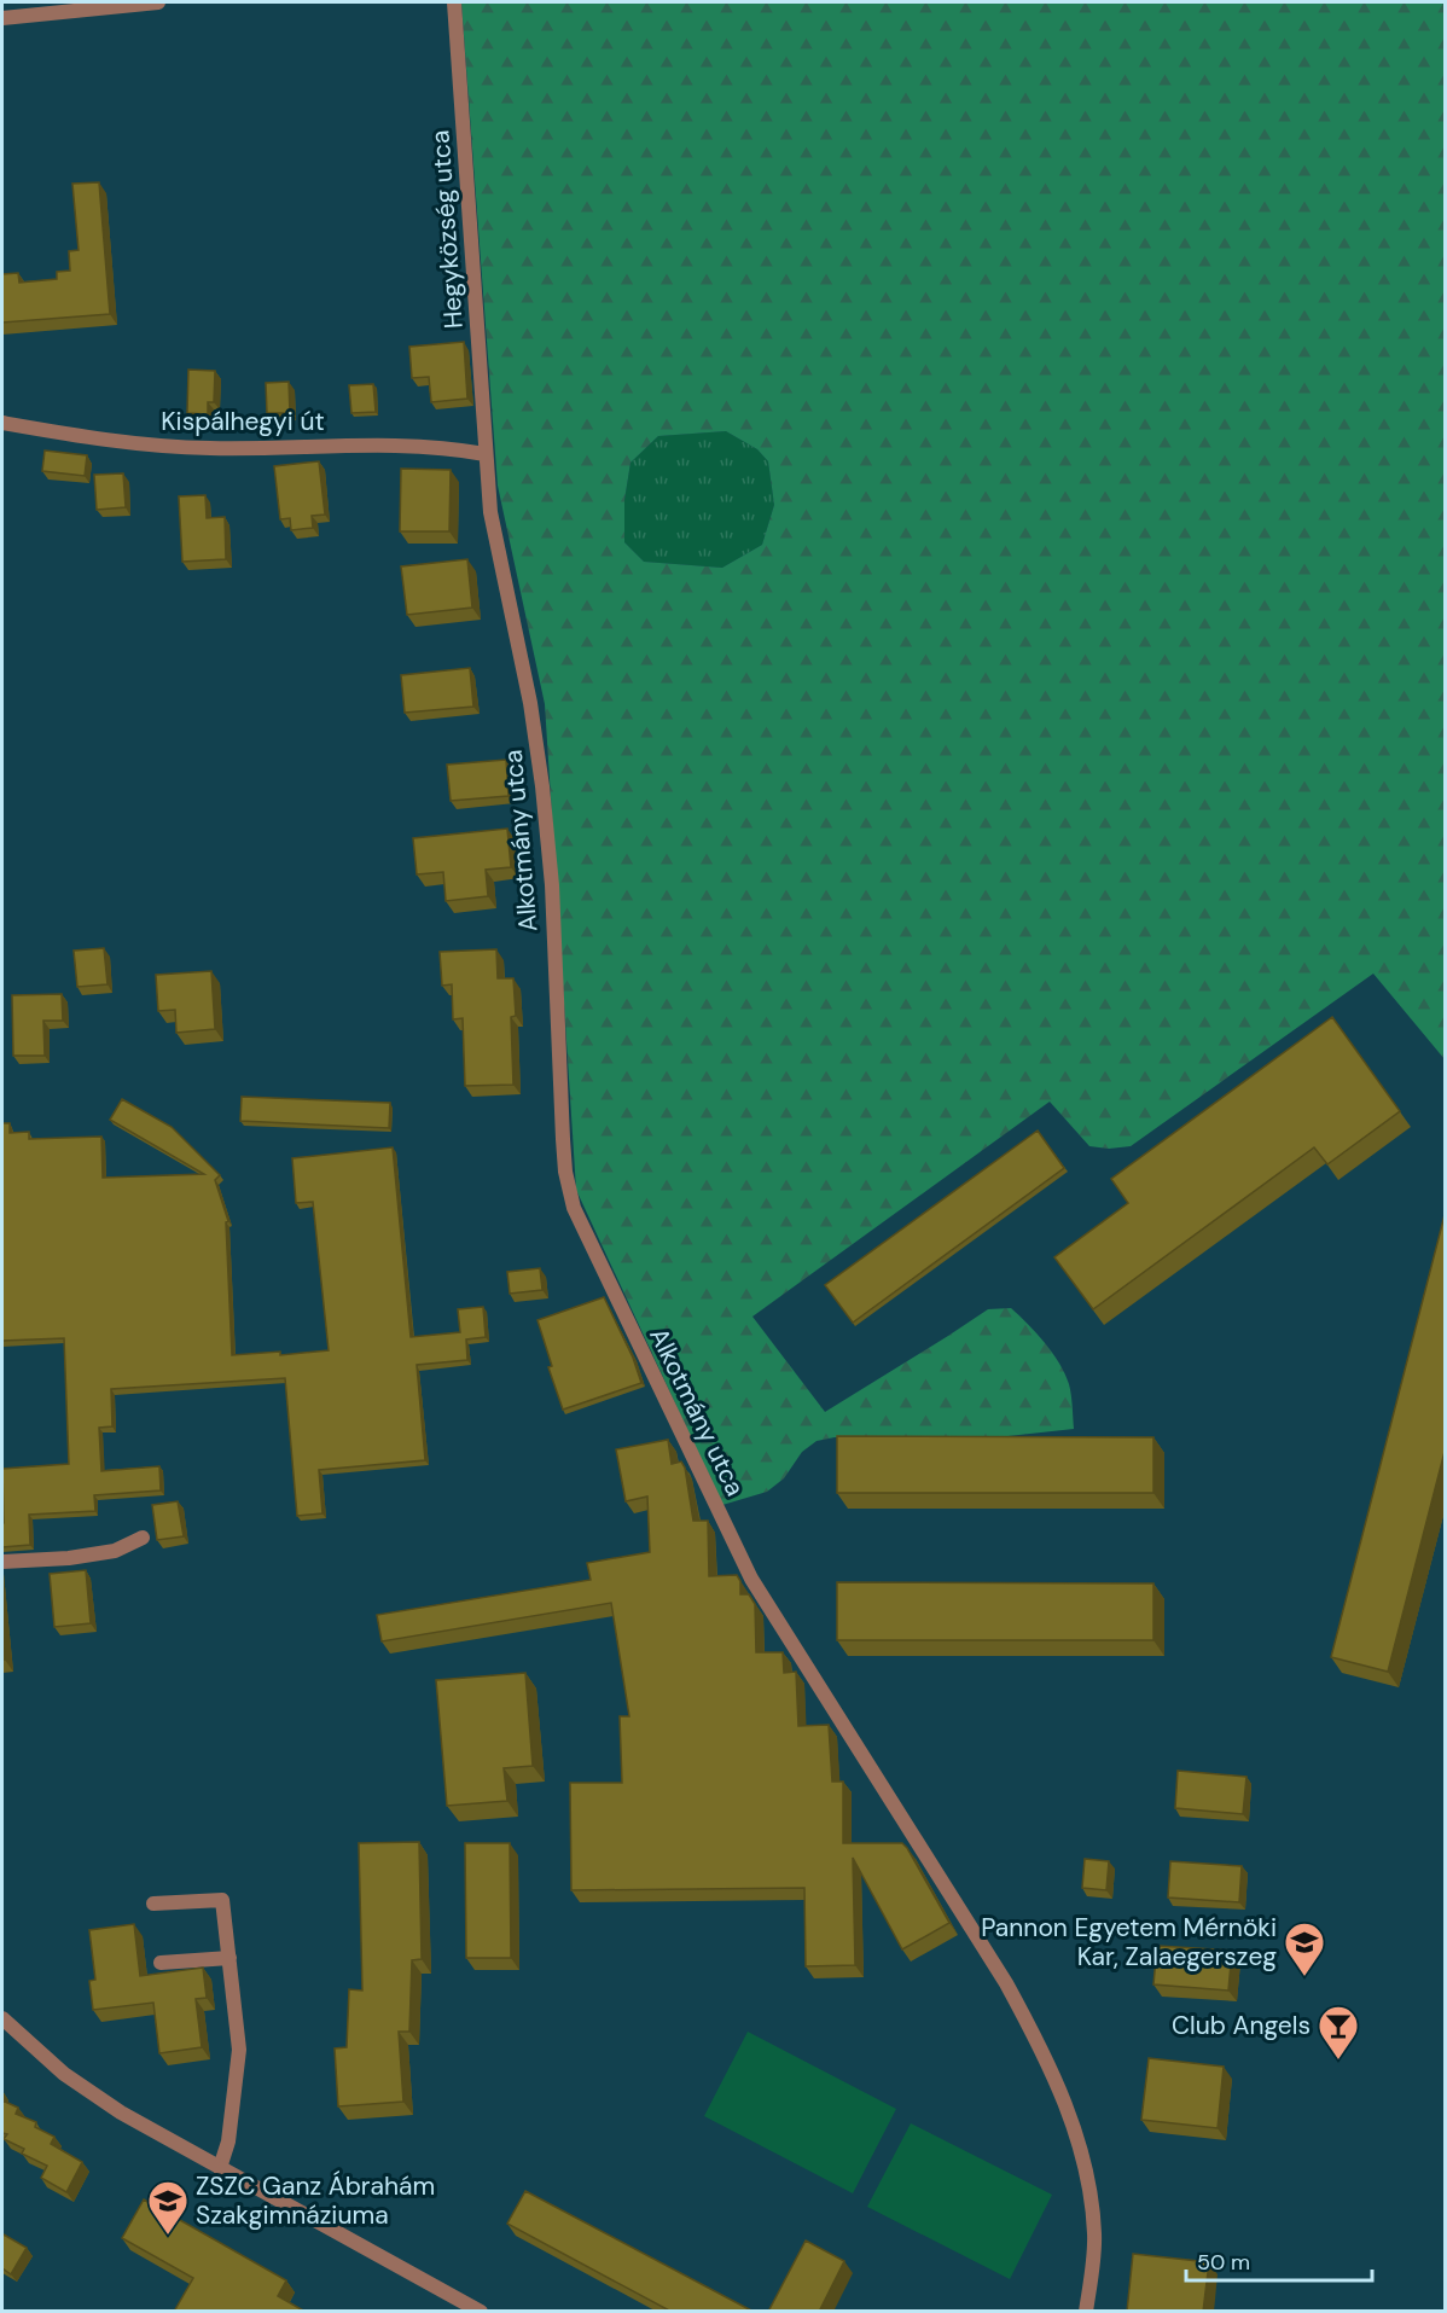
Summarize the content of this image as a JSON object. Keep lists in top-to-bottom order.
{
  "streets": {
    "street": ["Hegyközség utca", "Kispálhegyi út", "Alkotmány utca"]
  },
  "crossings": [
    ["Hegyközség utca", "Kispálhegyi út"],
    ["Hegyközség utca", "Alkotmány utca"],
    ["Kispálhegyi út", "Alkotmány utca"]
  ],
  "places": {
    "school or university": ["Pannon Egyetem Mérnöki Kar, Zalaegerszeg", "ZSZC Ganz Ábrahám Szakgimnáziuma"],
    "bar": ["Club Angels"]
  },
  "scale_bar": "50 m"
}
